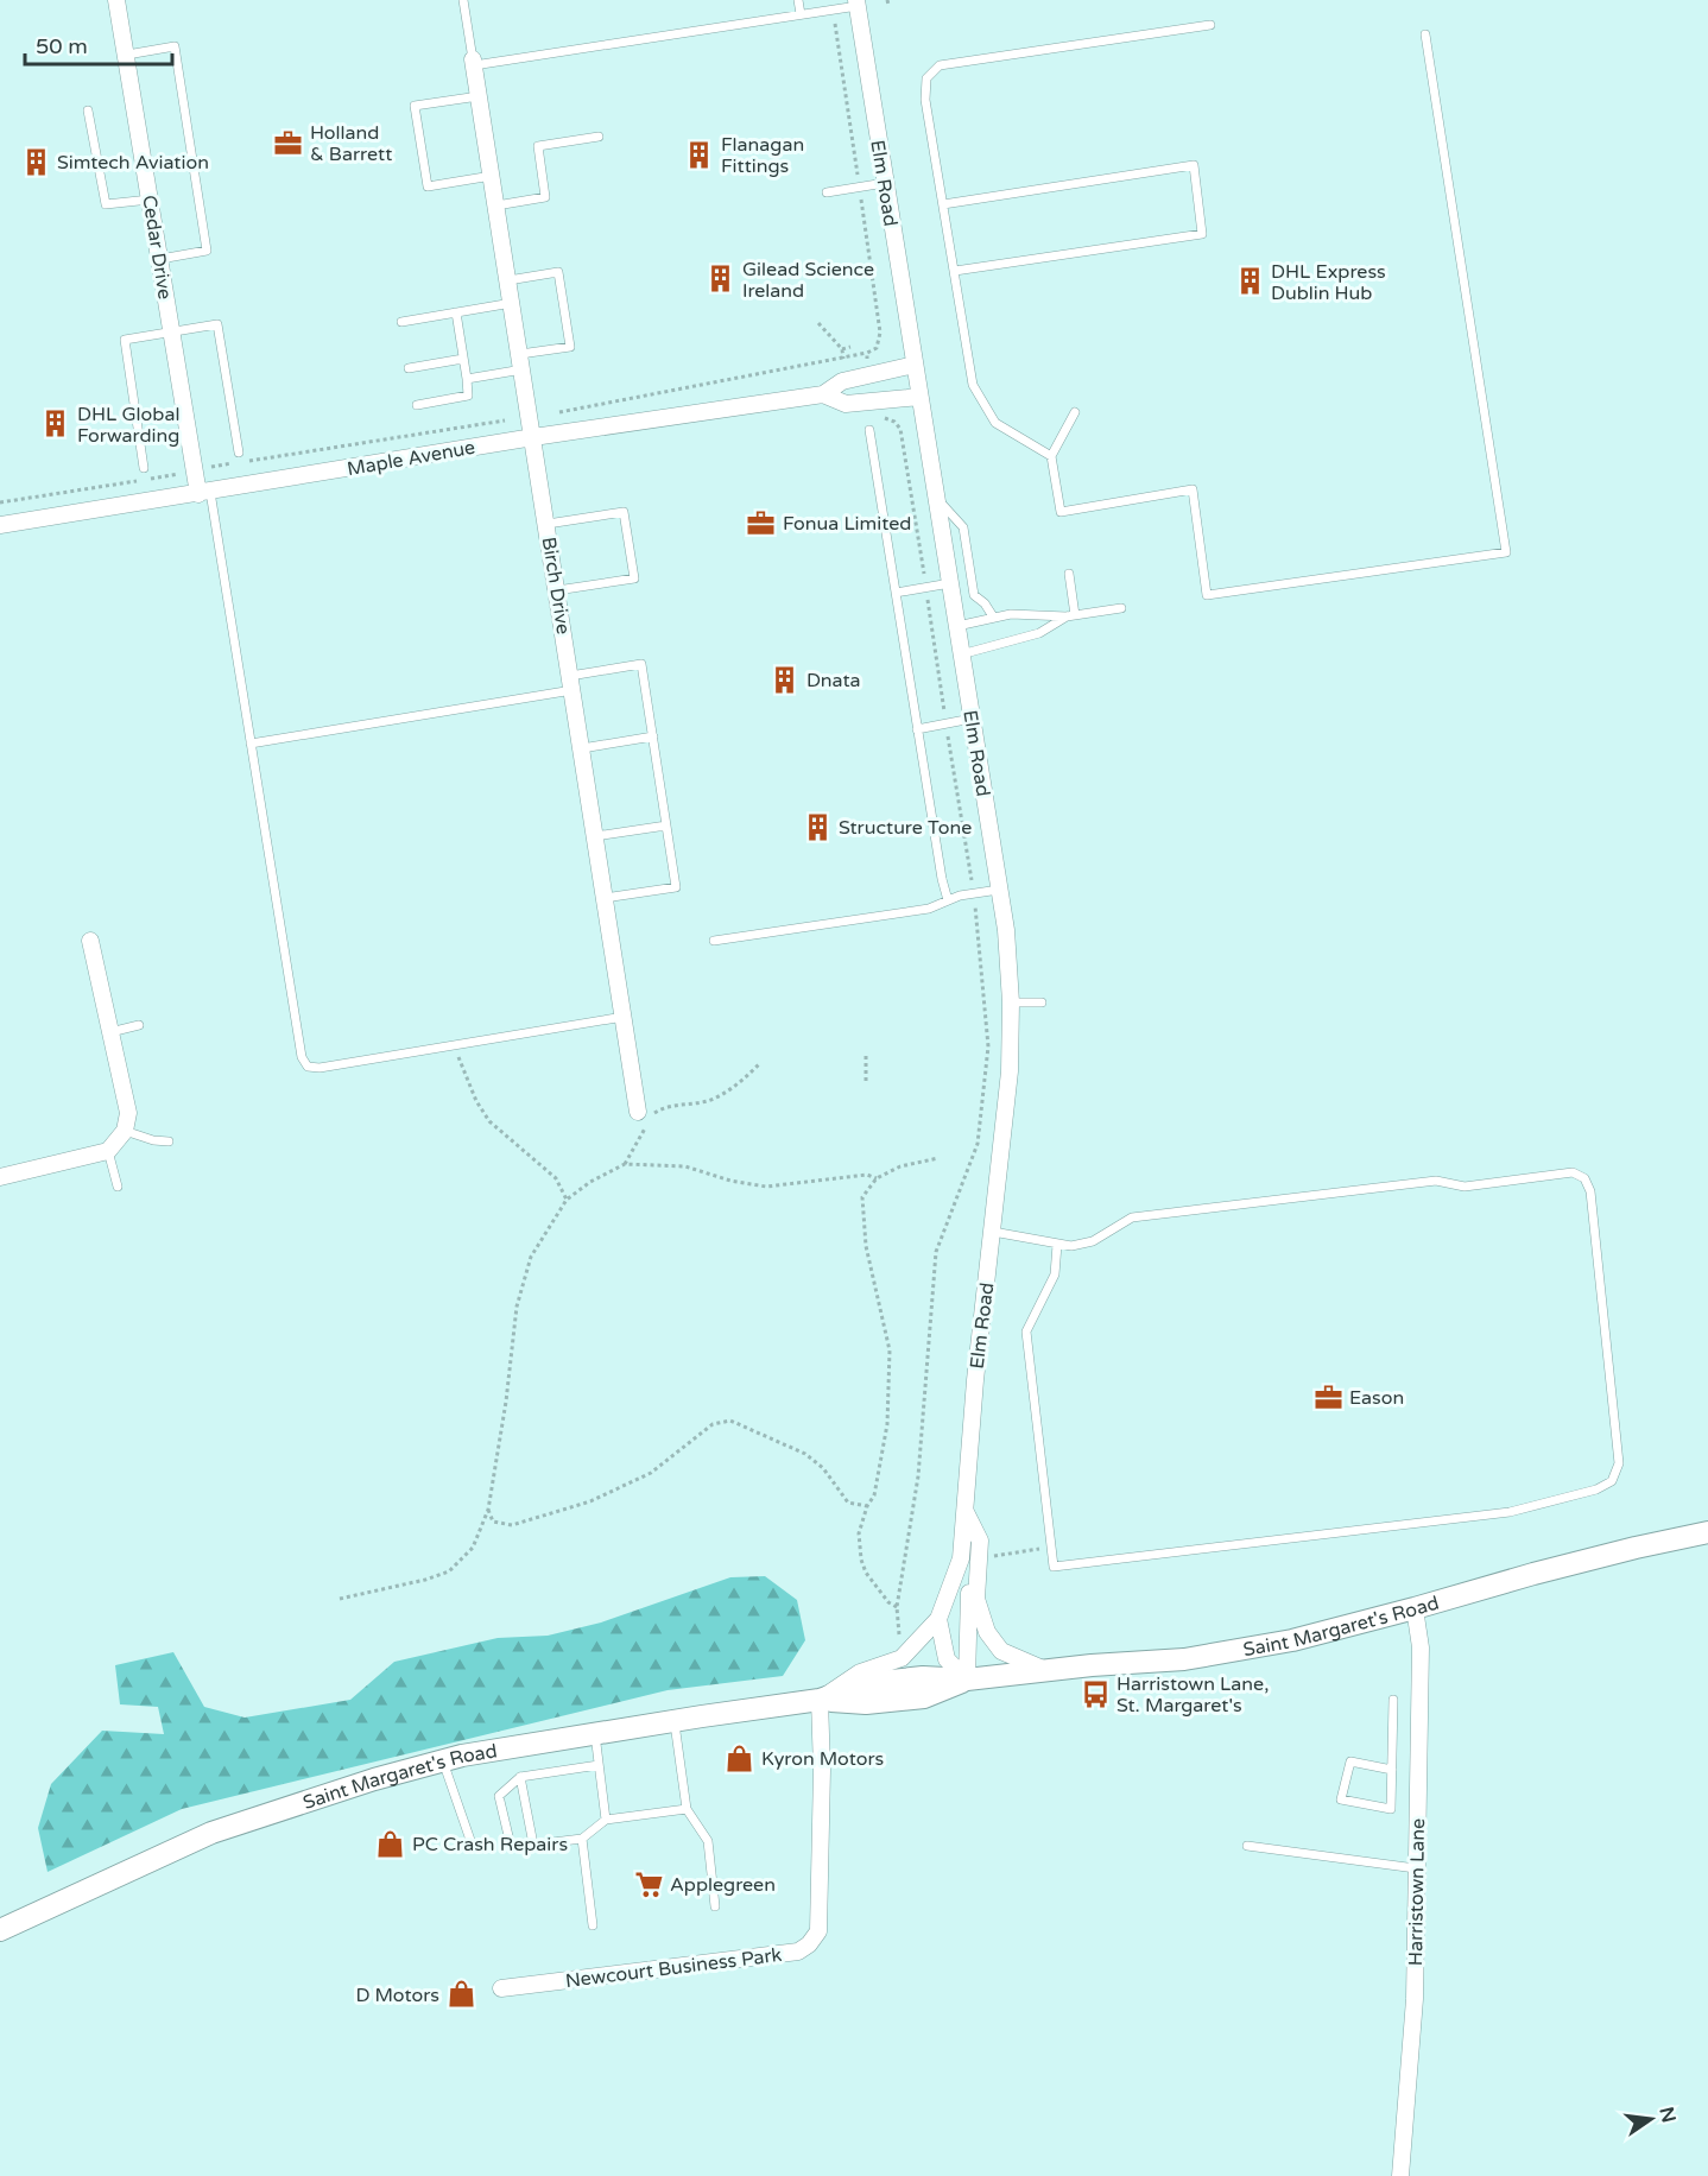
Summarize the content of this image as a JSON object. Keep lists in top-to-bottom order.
{
  "streets": {
    "main road": ["Saint Margaret's Road"],
    "street": [
      "Elm Road",
      "Cedar Drive",
      "Maple Avenue",
      "Birch Drive",
      "Harristown Lane",
      "Newcourt Business Park"
    ]
  },
  "crossings": [
    ["Elm Road", "Maple Avenue"],
    ["Elm Road", "Saint Margaret's Road"],
    ["Elm Road", "Newcourt Business Park"],
    ["Cedar Drive", "Maple Avenue"],
    ["Maple Avenue", "Birch Drive"],
    ["Saint Margaret's Road", "Harristown Lane"],
    ["Saint Margaret's Road", "Newcourt Business Park"]
  ],
  "places": {
    "office": ["Holland & Barrett", "Fonua Limited", "Eason"],
    "building": [
      "Flanagan Fittings",
      "Simtech Aviation",
      "Gilead Science Ireland",
      "DHL Express Dublin Hub",
      "DHL Global Forwarding",
      "Dnata",
      "Structure Tone"
    ],
    "bus stop": ["Harristown Lane, St. Margaret's"],
    "shop": ["Kyron Motors", "PC Crash Repairs", "D Motors"],
    "supermarket": ["Applegreen"]
  },
  "scale_bar": "50 m",
  "north": "right"
}
